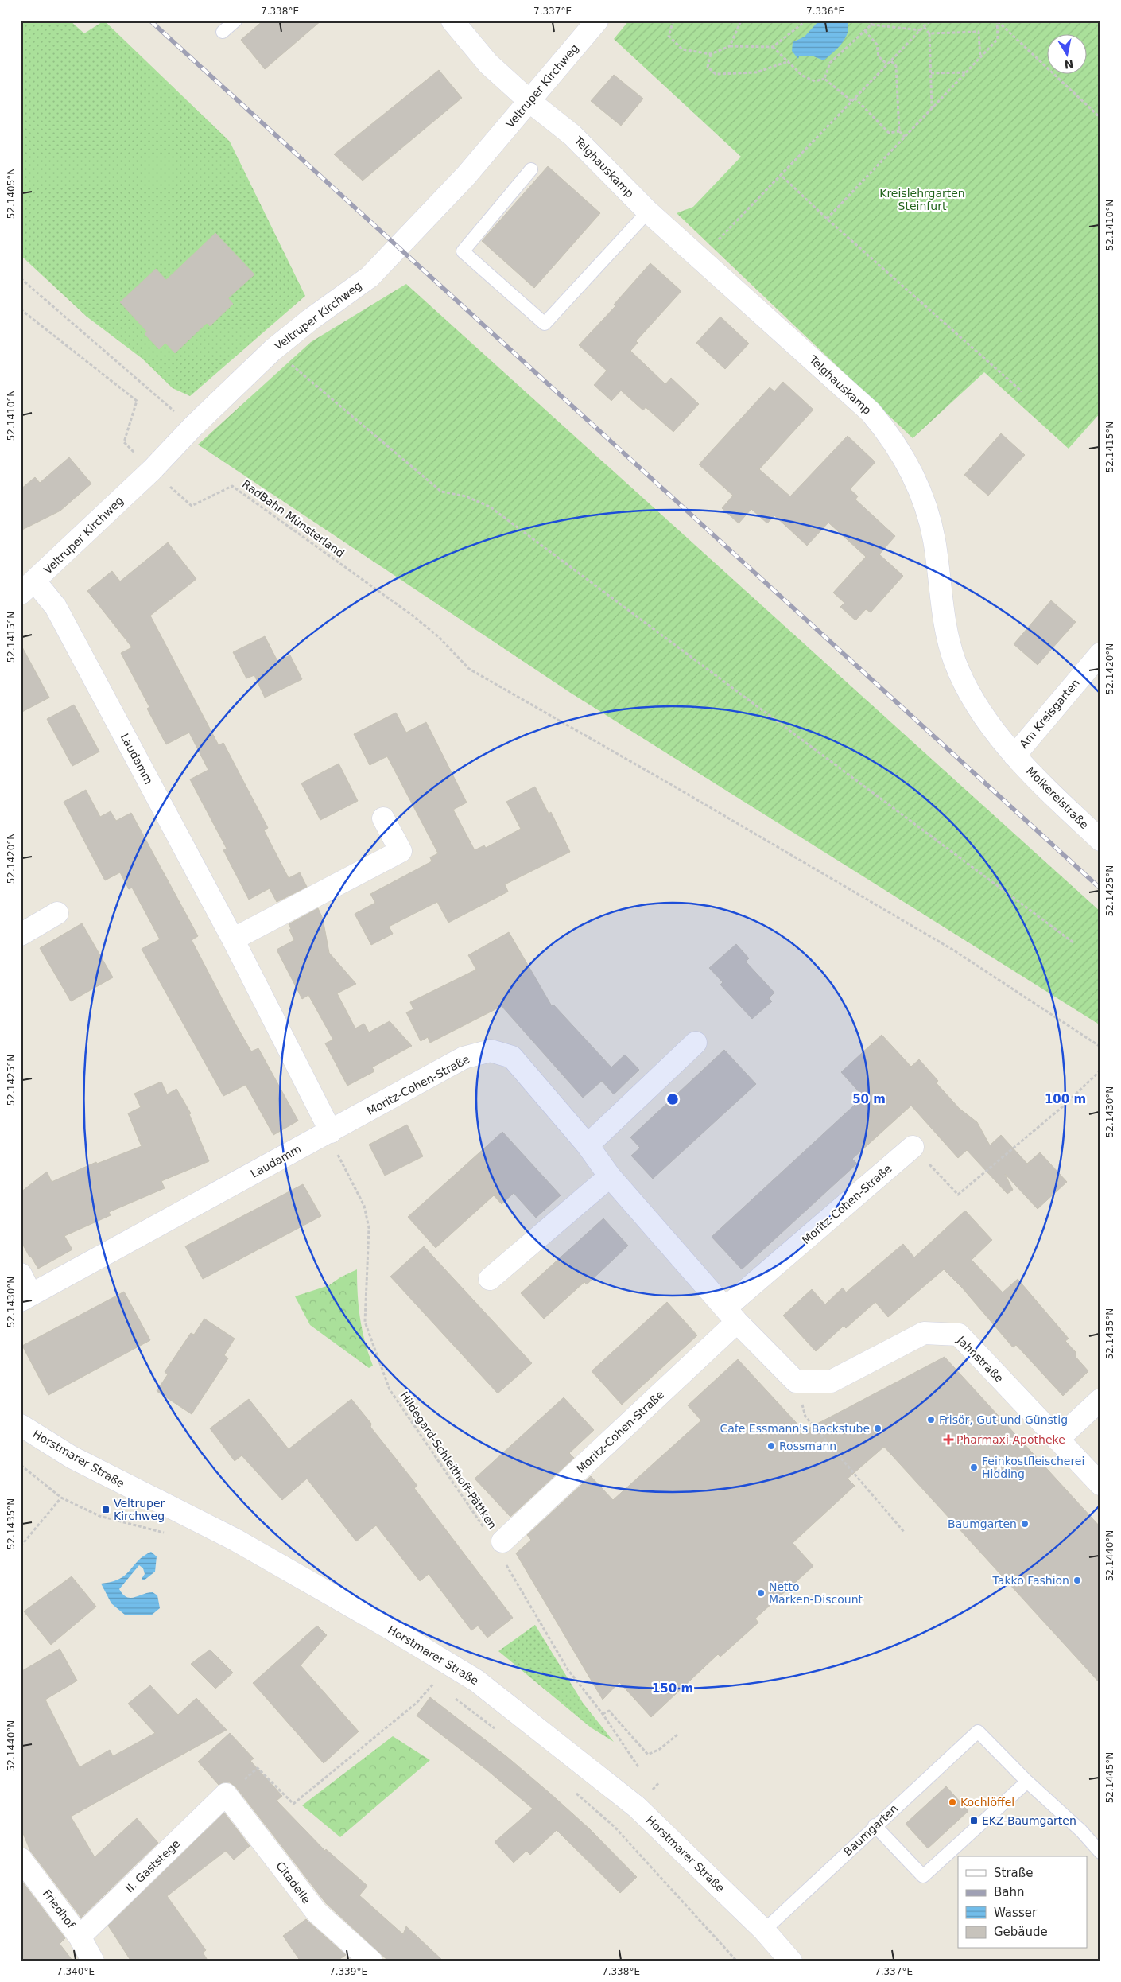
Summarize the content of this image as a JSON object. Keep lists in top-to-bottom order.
{
  "streets": {
    "street": [
      "Veltruper Kirchweg",
      "Telghauskamp",
      "Am Kreisgarten",
      "Laudamm",
      "Molkereistraße",
      "Moritz-Cohen-Straße",
      "Jahnstraße",
      "Horstmarer Straße",
      "II. Gaststege",
      "Citadelle",
      "Friedhof"
    ],
    "lane": ["Baumgarten"],
    "path": ["RadBahn Münsterland", "Hildegard-Schleithoff-Pättken"]
  },
  "crossings": [
    ["Veltruper Kirchweg", "Telghauskamp"],
    ["Veltruper Kirchweg", "RadBahn Münsterland"],
    ["Veltruper Kirchweg", "Laudamm"],
    ["Telghauskamp", "Am Kreisgarten"],
    ["Telghauskamp", "Molkereistraße"],
    ["Am Kreisgarten", "Molkereistraße"],
    ["Laudamm", "Moritz-Cohen-Straße"],
    ["Laudamm", "Hildegard-Schleithoff-Pättken"],
    ["Moritz-Cohen-Straße", "Jahnstraße"],
    ["Moritz-Cohen-Straße", "Hildegard-Schleithoff-Pättken"],
    ["Horstmarer Straße", "Baumgarten"],
    ["II. Gaststege", "Citadelle"],
    ["II. Gaststege", "Friedhof"]
  ],
  "parks": ["Kreislehrgarten Steinfurt"],
  "places": {
    "other": [
      "Frisör, Gut und Günstig",
      "Cafe Essmann's Backstube",
      "Rossmann",
      "Feinkostfleischerei Hidding",
      "Baumgarten",
      "Takko Fashion",
      "Netto Marken-Discount",
      "Kochlöffel"
    ],
    "health": ["Pharmaxi-Apotheke"],
    "transit": ["Veltruper Kirchweg", "EKZ-Baumgarten"]
  },
  "legend": [
    "Straße",
    "Bahn",
    "Wasser",
    "Gebäude"
  ],
  "north": "bottom",
  "coordinates": [
    "7.338°E",
    "7.337°E",
    "7.336°E",
    "52.1405°N",
    "52.1410°N",
    "52.1415°N",
    "52.1420°N",
    "52.1425°N",
    "52.1430°N",
    "52.1435°N",
    "52.1440°N",
    "52.1445°N",
    "7.340°E",
    "7.339°E"
  ],
  "rings": ["50 m", "100 m", "150 m"]
}
